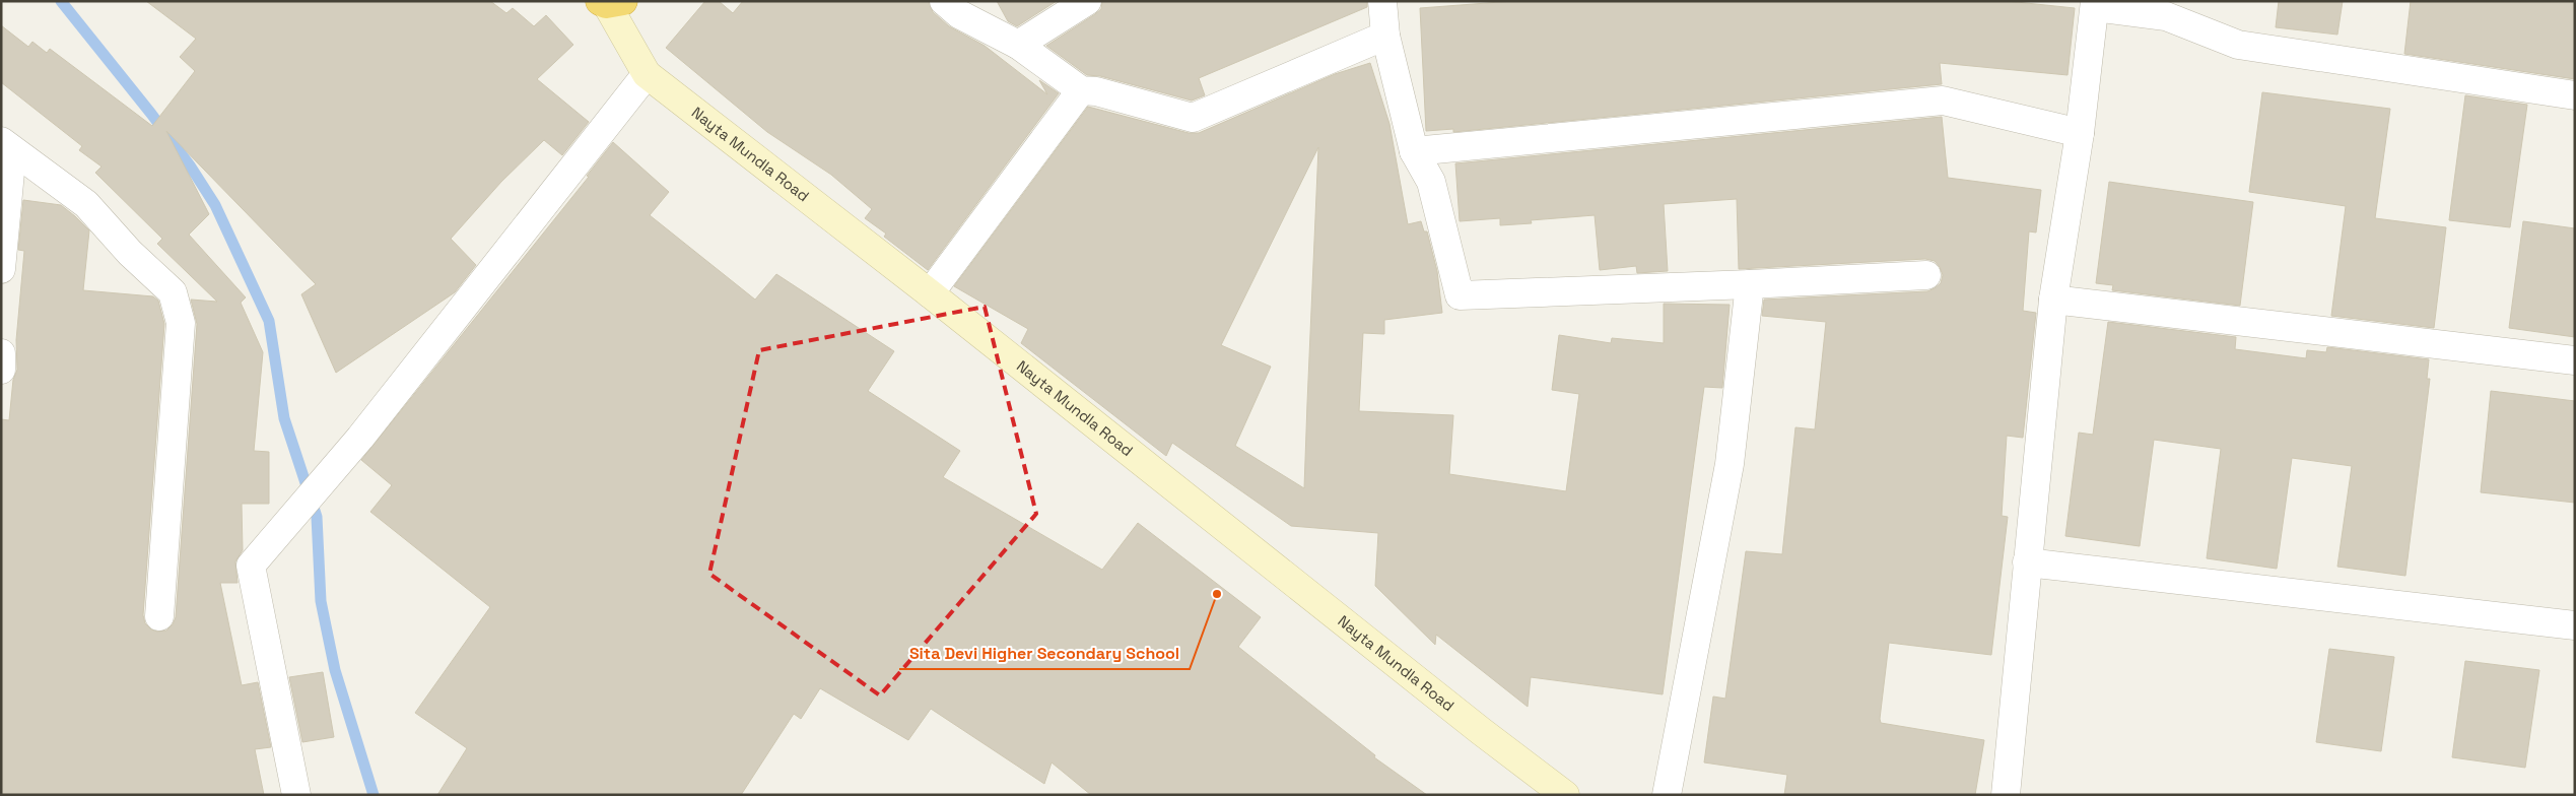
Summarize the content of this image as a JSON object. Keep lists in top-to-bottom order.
{
  "streets": {
    "main road": ["Nayta Mundla Road"]
  },
  "places": ["Sita Devi Higher Secondary School"]
}
